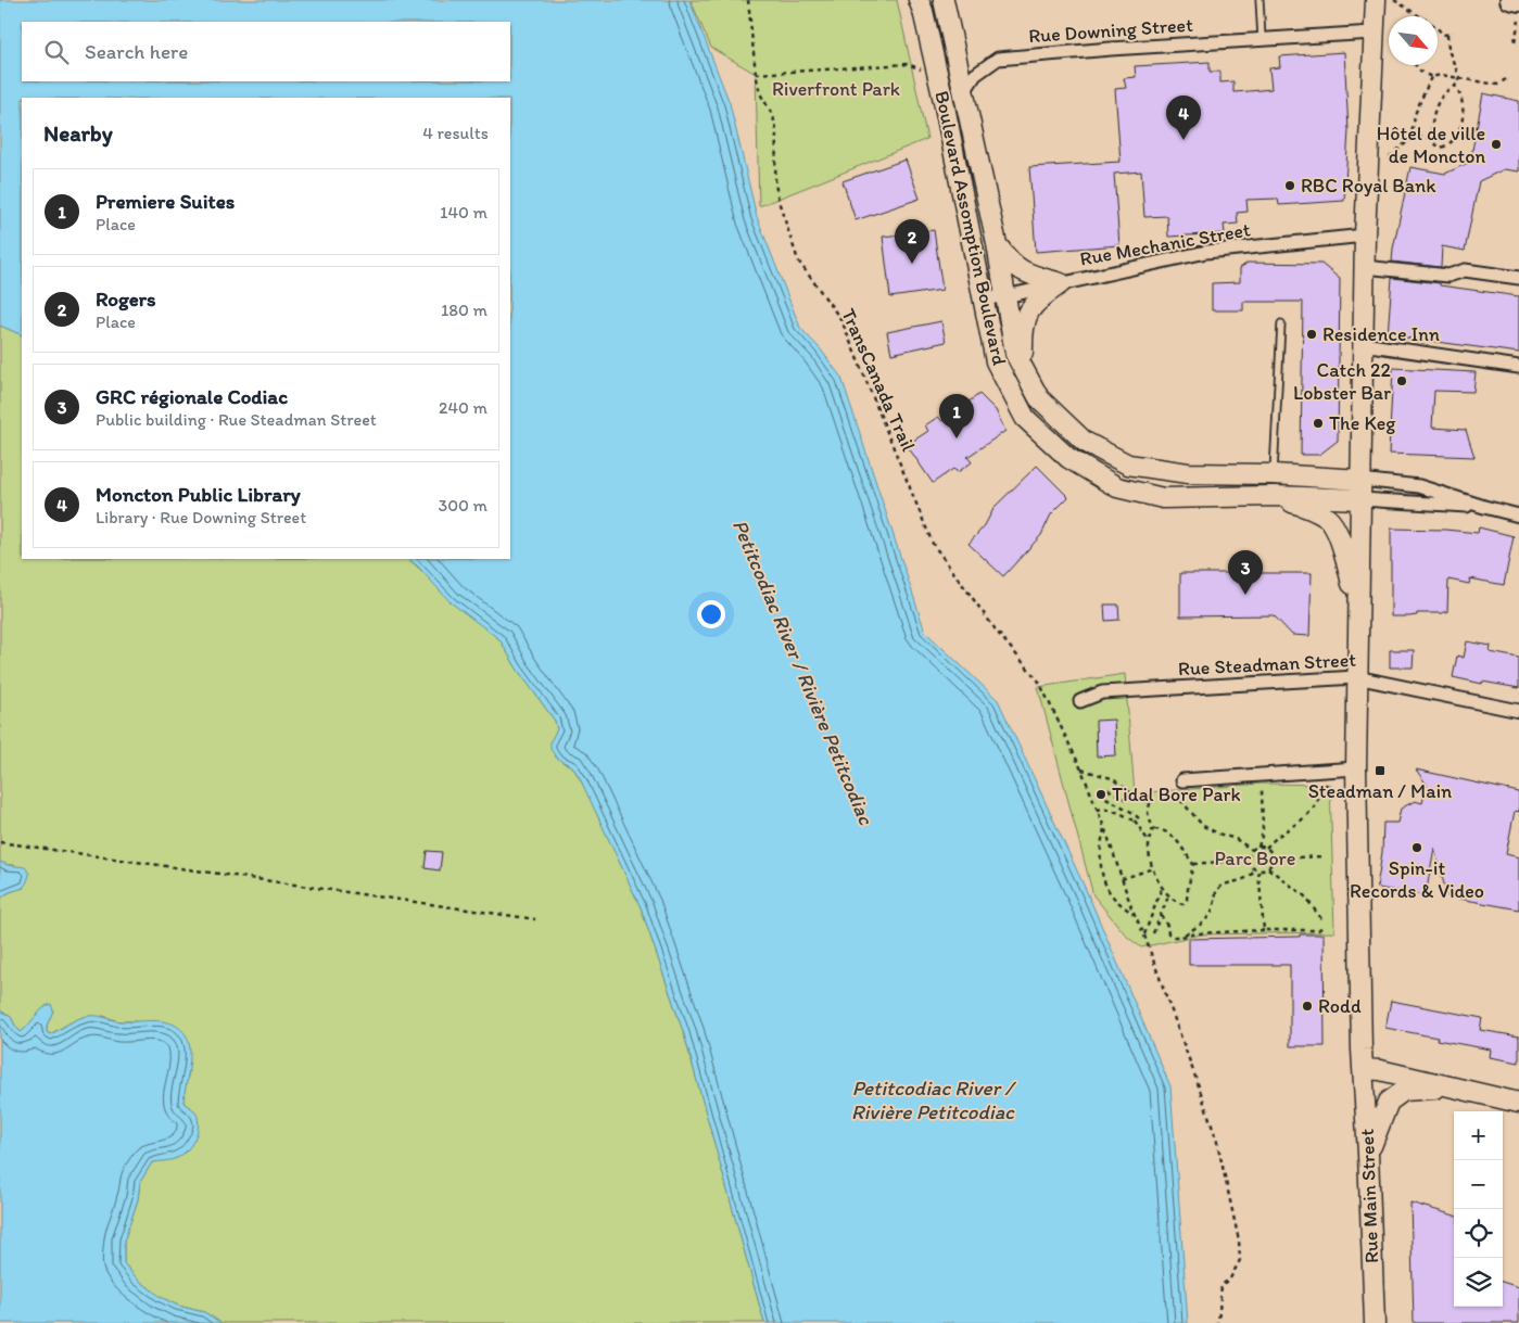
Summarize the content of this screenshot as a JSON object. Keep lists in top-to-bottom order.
{
  "streets": {
    "main road": ["Boulevard Assomption Boulevard", "Rue Main Street"],
    "street": ["Rue Downing Street", "Rue Mechanic Street", "Rue Steadman Street"],
    "path": ["TransCanada Trail"]
  },
  "crossings": [
    ["Rue Downing Street", "Boulevard Assomption Boulevard"],
    ["Rue Downing Street", "Rue Main Street"],
    ["Boulevard Assomption Boulevard", "Rue Mechanic Street"],
    ["Boulevard Assomption Boulevard", "Rue Main Street"],
    ["Rue Mechanic Street", "Rue Main Street"],
    ["Rue Steadman Street", "Rue Main Street"]
  ],
  "water": ["Petitcodiac River / Rivière Petitcodiac"],
  "parks": ["Riverfront Park", "Parc Bore"],
  "places": {
    "other": [
      "Hôtel de ville de Moncton",
      "RBC Royal Bank",
      "Residence Inn",
      "Catch 22 Lobster Bar",
      "The Keg",
      "Tidal Bore Park",
      "Spin-it Records & Video",
      "Rodd"
    ],
    "transit": ["Steadman / Main"]
  },
  "north": "bottom right",
  "page": {
    "search": "Search here",
    "pins": [
      "4",
      "2",
      "1",
      "3"
    ],
    "heading": ["Nearby", "4 results"],
    "list": [
      {
        "mark": "1",
        "name": "Premiere Suites",
        "note": "Place",
        "value": "140 m"
      },
      {
        "mark": "2",
        "name": "Rogers",
        "note": "Place",
        "value": "180 m"
      },
      {
        "mark": "3",
        "name": "GRC régionale Codiac",
        "note": "Public building · Rue Steadman Street",
        "value": "240 m"
      },
      {
        "mark": "4",
        "name": "Moncton Public Library",
        "note": "Library · Rue Downing Street",
        "value": "300 m"
      }
    ],
    "map_buttons": ["+", "−"]
  }
}
